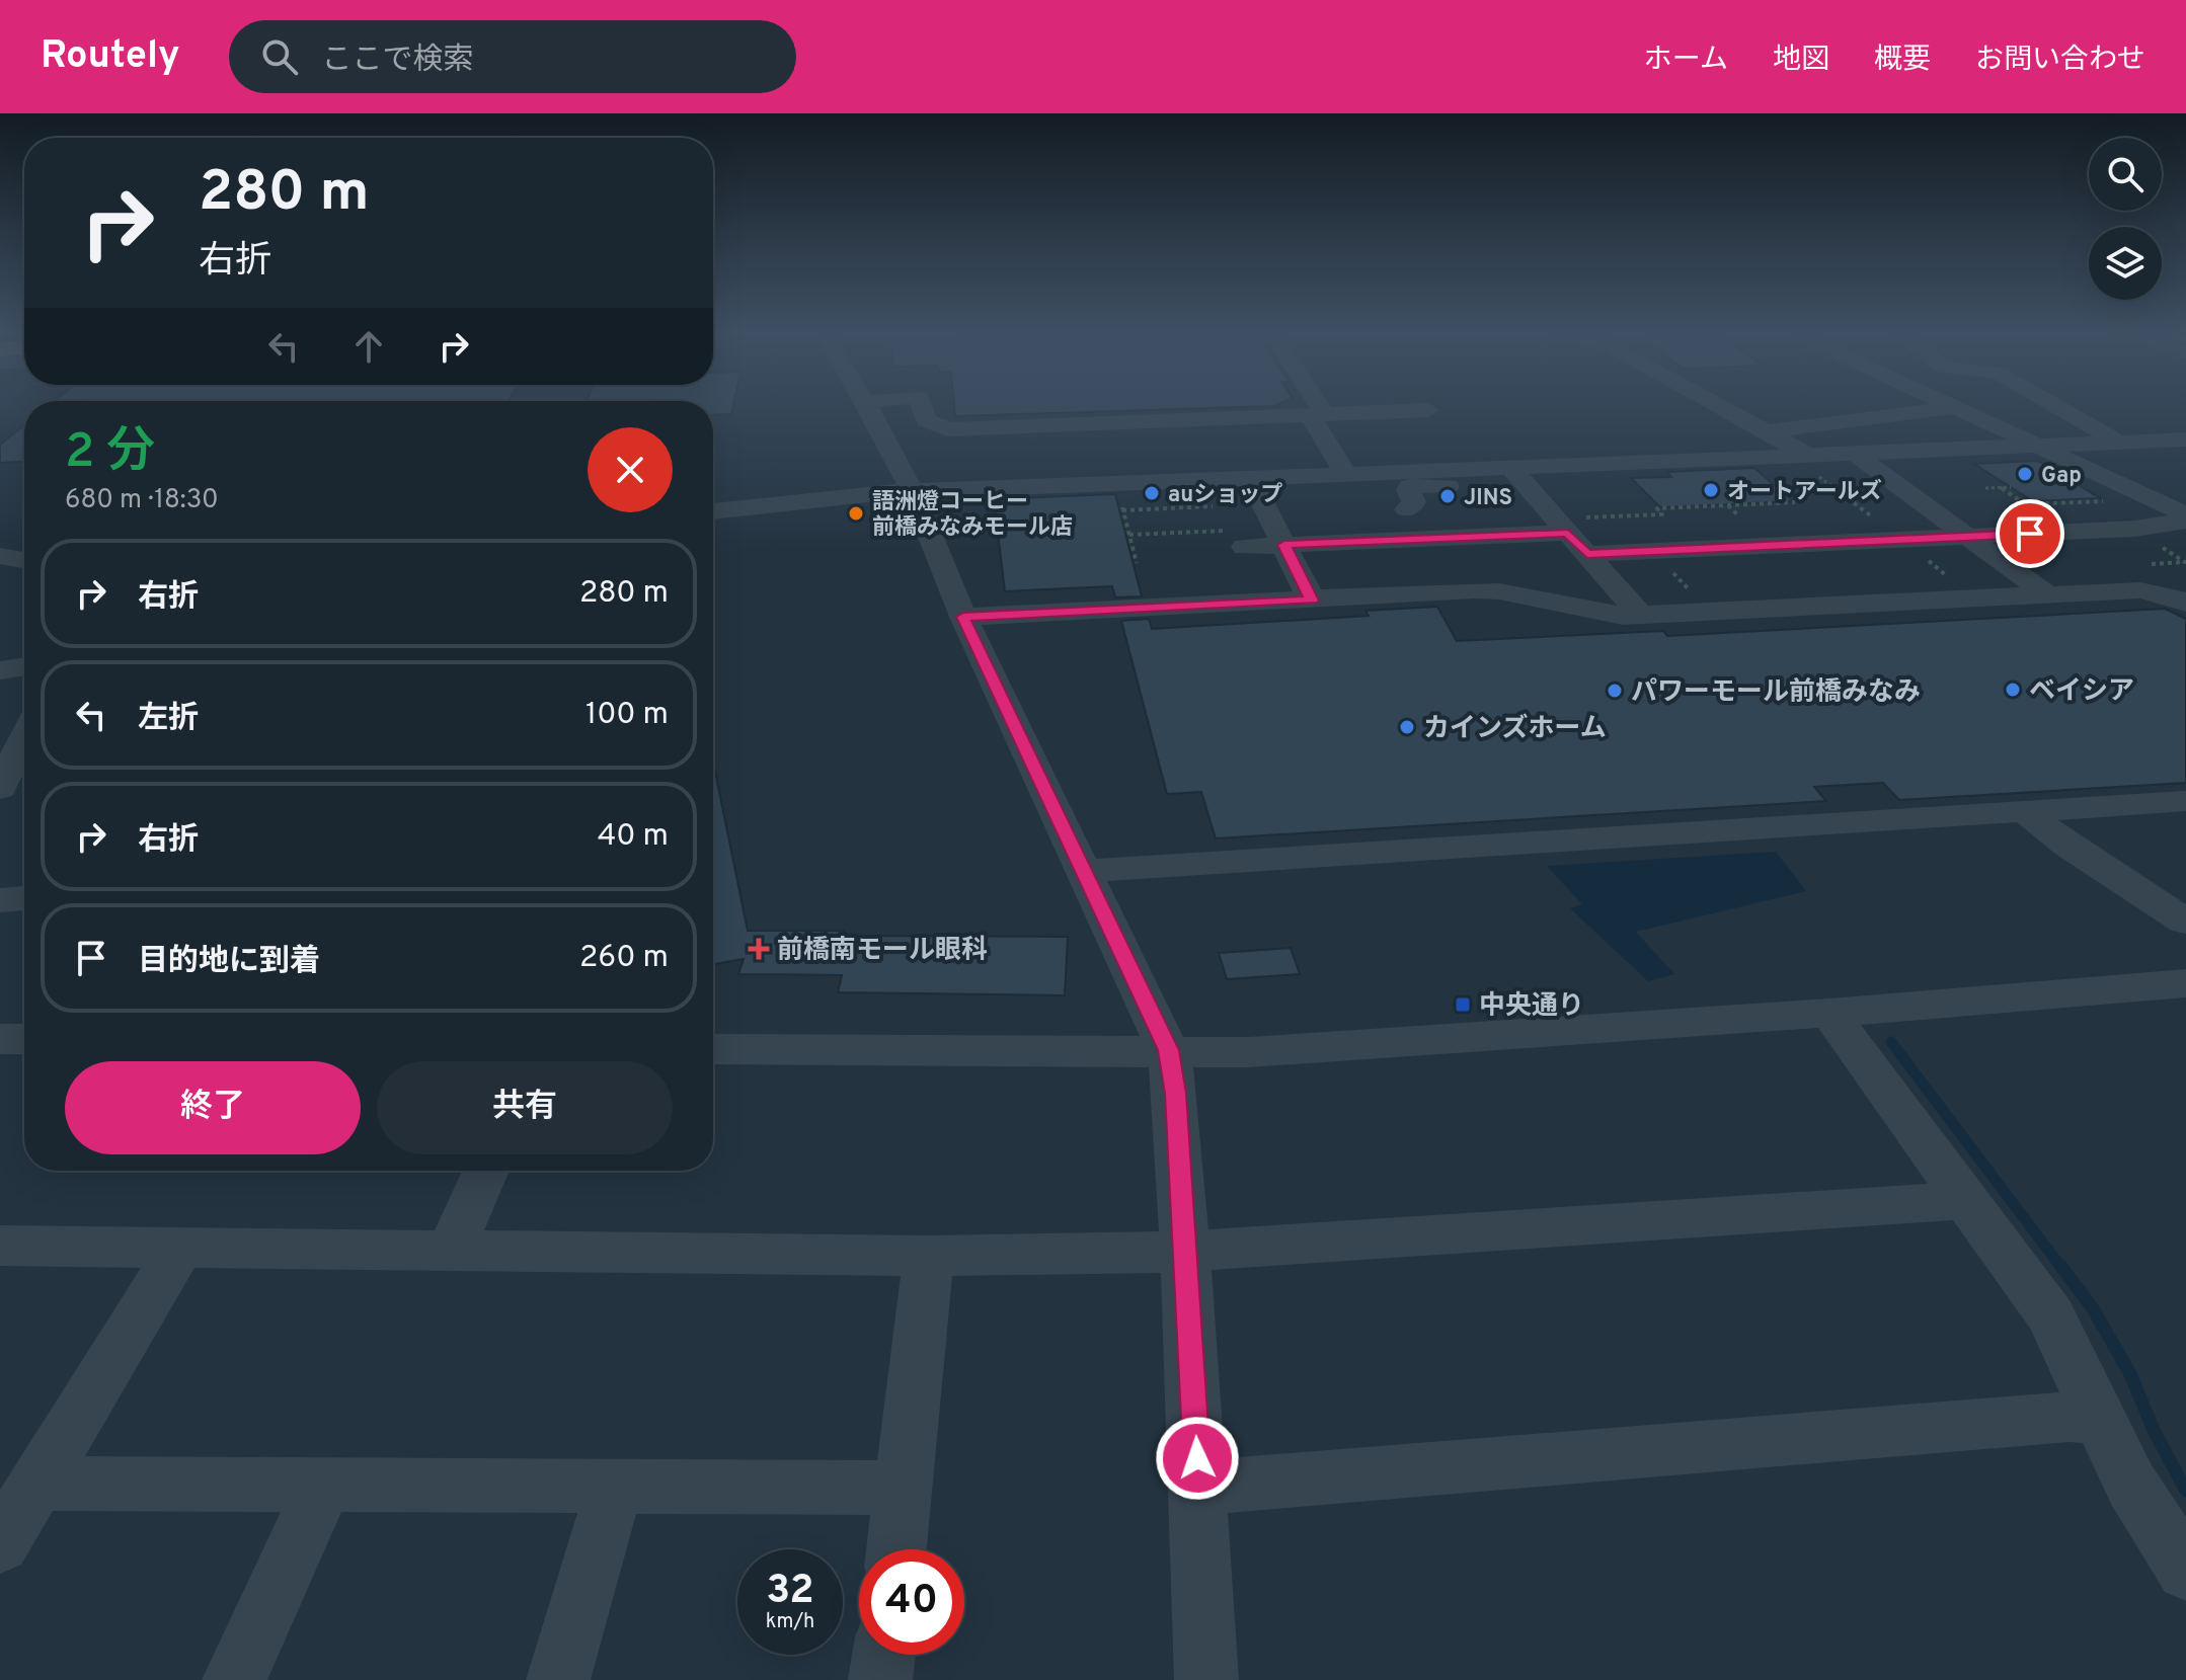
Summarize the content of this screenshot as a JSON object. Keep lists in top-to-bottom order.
{
  "places": {
    "other": [
      "Gap",
      "オートアールズ",
      "auショップ",
      "JINS",
      "語洲燈コーヒー 前橋みなみモール店",
      "ベイシア",
      "パワーモール前橋みなみ",
      "カインズホーム"
    ],
    "health": ["前橋南モール眼科"],
    "transit": ["中央通り"]
  },
  "page": {
    "header": "Routely",
    "search": "ここで検索",
    "nav": [
      "ホーム",
      "地図",
      "概要",
      "お問い合わせ"
    ],
    "turn": ["280 m", "右折"],
    "heading": ["2 分", "680 m · 18:30"],
    "list": [
      {
        "name": "右折",
        "value": "280 m"
      },
      {
        "name": "左折",
        "value": "100 m"
      },
      {
        "name": "右折",
        "value": "40 m"
      },
      {
        "name": "目的地に到着",
        "value": "260 m"
      }
    ],
    "buttons": ["終了", "共有"],
    "speed": "32 km/h",
    "limit": "40"
  }
}
